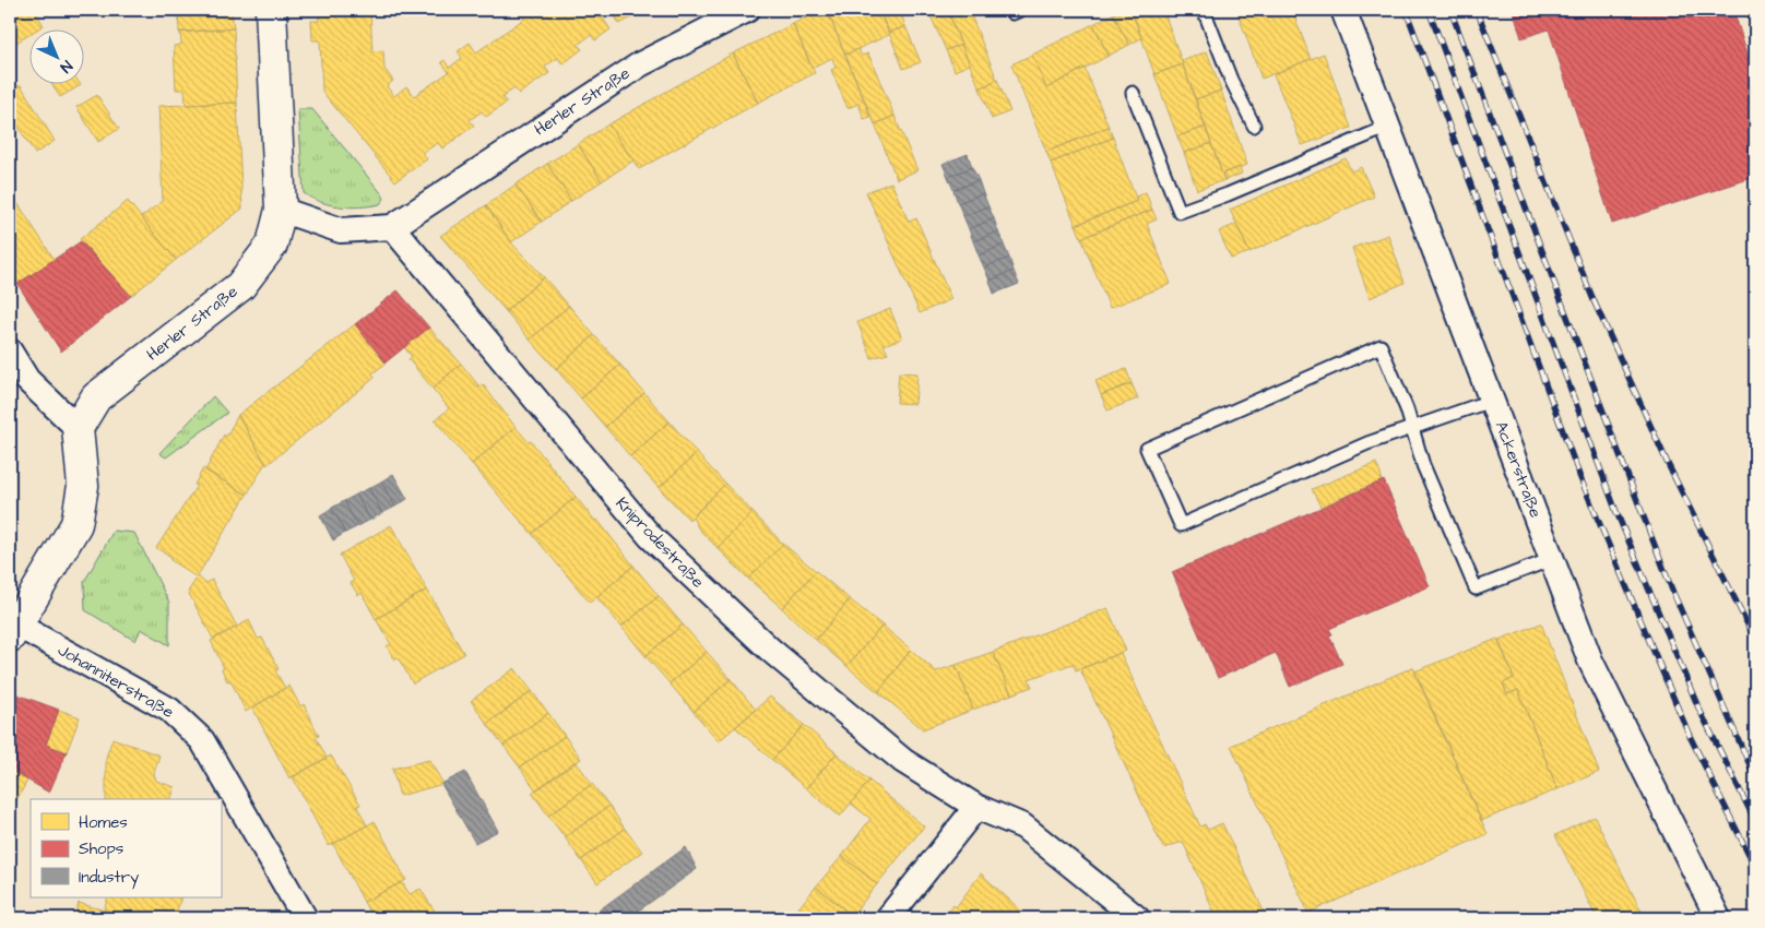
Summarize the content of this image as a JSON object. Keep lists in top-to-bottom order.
{
  "streets": {
    "street": [
      "Herler Straße",
      "Ackerstraße",
      "Kniprodestraße",
      "Johanniterstraße"
    ]
  },
  "crossings": [
    ["Herler Straße", "Kniprodestraße"]
  ],
  "legend": ["Homes", "Shops", "Industry"],
  "north": "bottom right"
}
